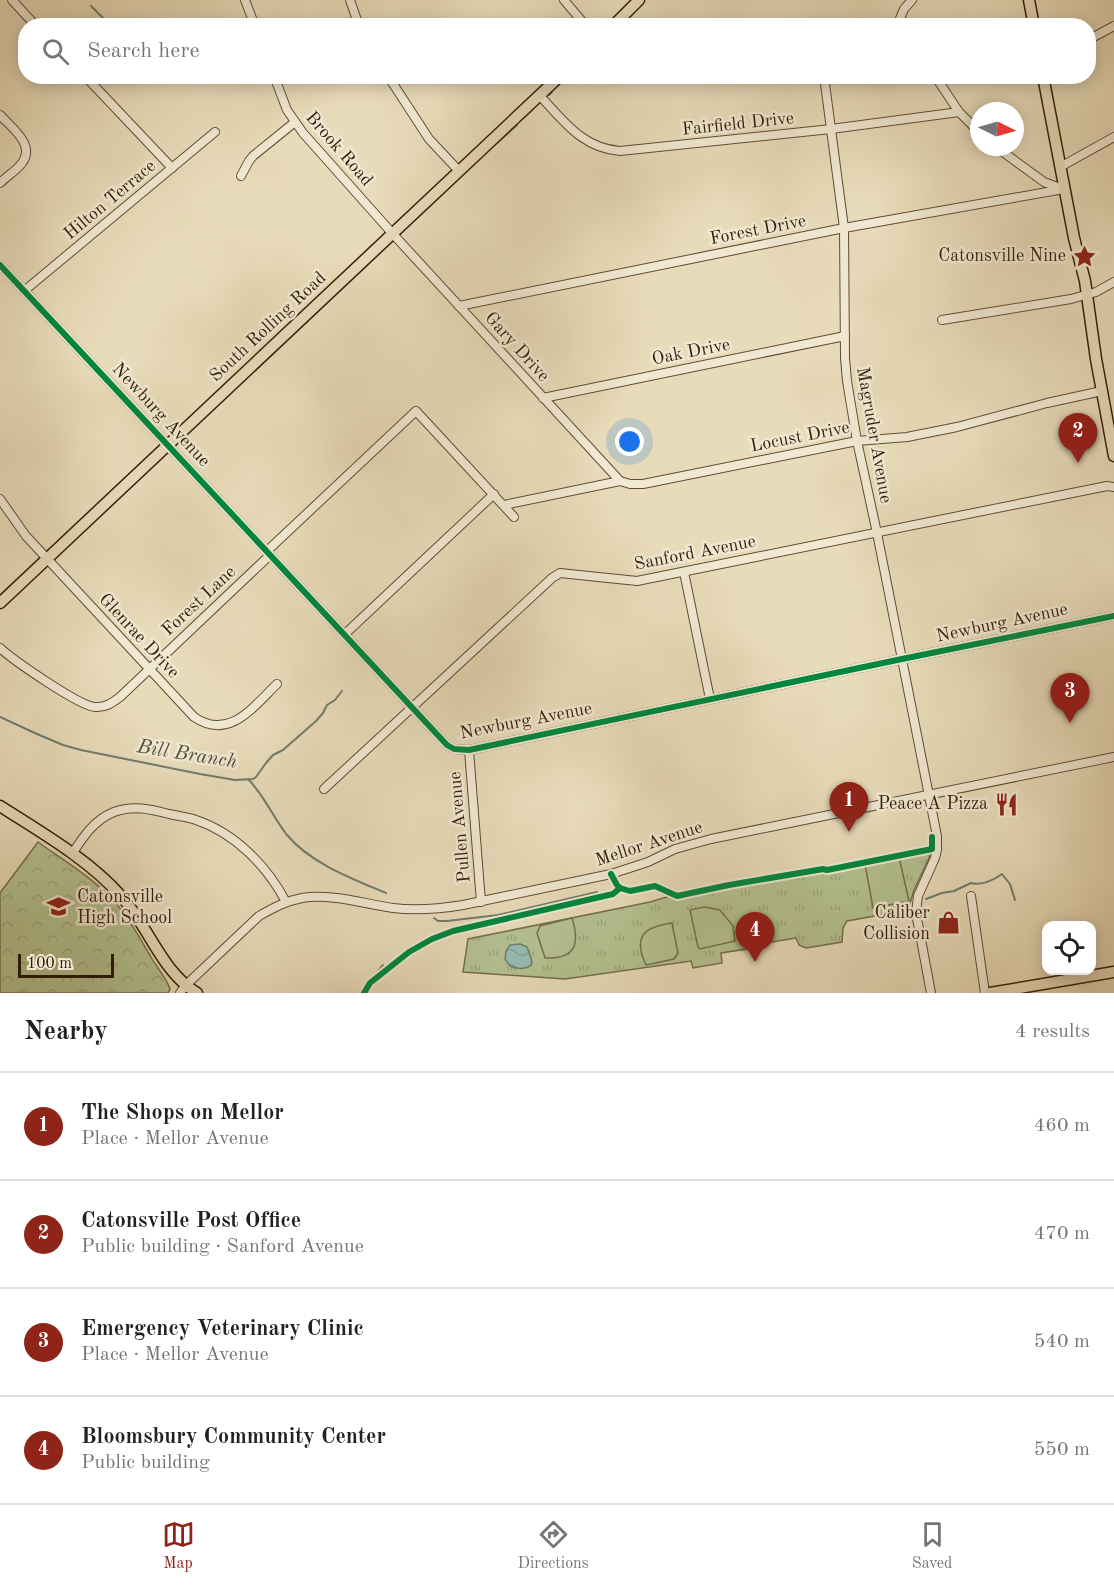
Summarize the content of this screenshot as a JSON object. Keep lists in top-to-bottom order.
{
  "streets": {
    "main road": ["South Rolling Road"],
    "street": [
      "Fairfield Drive",
      "Brook Road",
      "Hilton Terrace",
      "Forest Drive",
      "Gary Drive",
      "Oak Drive",
      "Newburg Avenue",
      "Magruder Avenue",
      "Locust Drive",
      "Sanford Avenue",
      "Forest Lane",
      "Glenrae Drive",
      "Pullen Avenue",
      "Mellor Avenue"
    ]
  },
  "crossings": [
    ["Fairfield Drive", "South Rolling Road"],
    ["Fairfield Drive", "Magruder Avenue"],
    ["Brook Road", "South Rolling Road"],
    ["Brook Road", "Gary Drive"],
    ["Hilton Terrace", "Newburg Avenue"],
    ["Forest Drive", "Gary Drive"],
    ["Forest Drive", "Magruder Avenue"],
    ["South Rolling Road", "Gary Drive"],
    ["South Rolling Road", "Newburg Avenue"],
    ["South Rolling Road", "Glenrae Drive"],
    ["Gary Drive", "Oak Drive"],
    ["Gary Drive", "Locust Drive"],
    ["Oak Drive", "Magruder Avenue"],
    ["Newburg Avenue", "Magruder Avenue"],
    ["Newburg Avenue", "Sanford Avenue"],
    ["Newburg Avenue", "Forest Lane"],
    ["Newburg Avenue", "Pullen Avenue"],
    ["Magruder Avenue", "Locust Drive"],
    ["Magruder Avenue", "Sanford Avenue"],
    ["Magruder Avenue", "Mellor Avenue"],
    ["Forest Lane", "Glenrae Drive"],
    ["Pullen Avenue", "Mellor Avenue"]
  ],
  "water": ["Bill Branch"],
  "places": {
    "place": ["Catonsville Nine"],
    "restaurant": ["Peace A Pizza"],
    "school or university": ["Catonsville High School"],
    "shop": ["Caliber Collision"]
  },
  "scale_bar": "100 m",
  "north": "right",
  "page": {
    "search": "Search here",
    "pins": [
      "2",
      "3",
      "1",
      "4"
    ],
    "scale": "100 m",
    "heading": ["Nearby", "4 results"],
    "list": [
      {
        "mark": "1",
        "name": "The Shops on Mellor",
        "note": "Place · Mellor Avenue",
        "value": "460 m"
      },
      {
        "mark": "2",
        "name": "Catonsville Post Office",
        "note": "Public building · Sanford Avenue",
        "value": "470 m"
      },
      {
        "mark": "3",
        "name": "Emergency Veterinary Clinic",
        "note": "Place · Mellor Avenue",
        "value": "540 m"
      },
      {
        "mark": "4",
        "name": "Bloomsbury Community Center",
        "note": "Public building",
        "value": "550 m"
      }
    ],
    "nav": ["Map", "Directions", "Saved"]
  }
}
